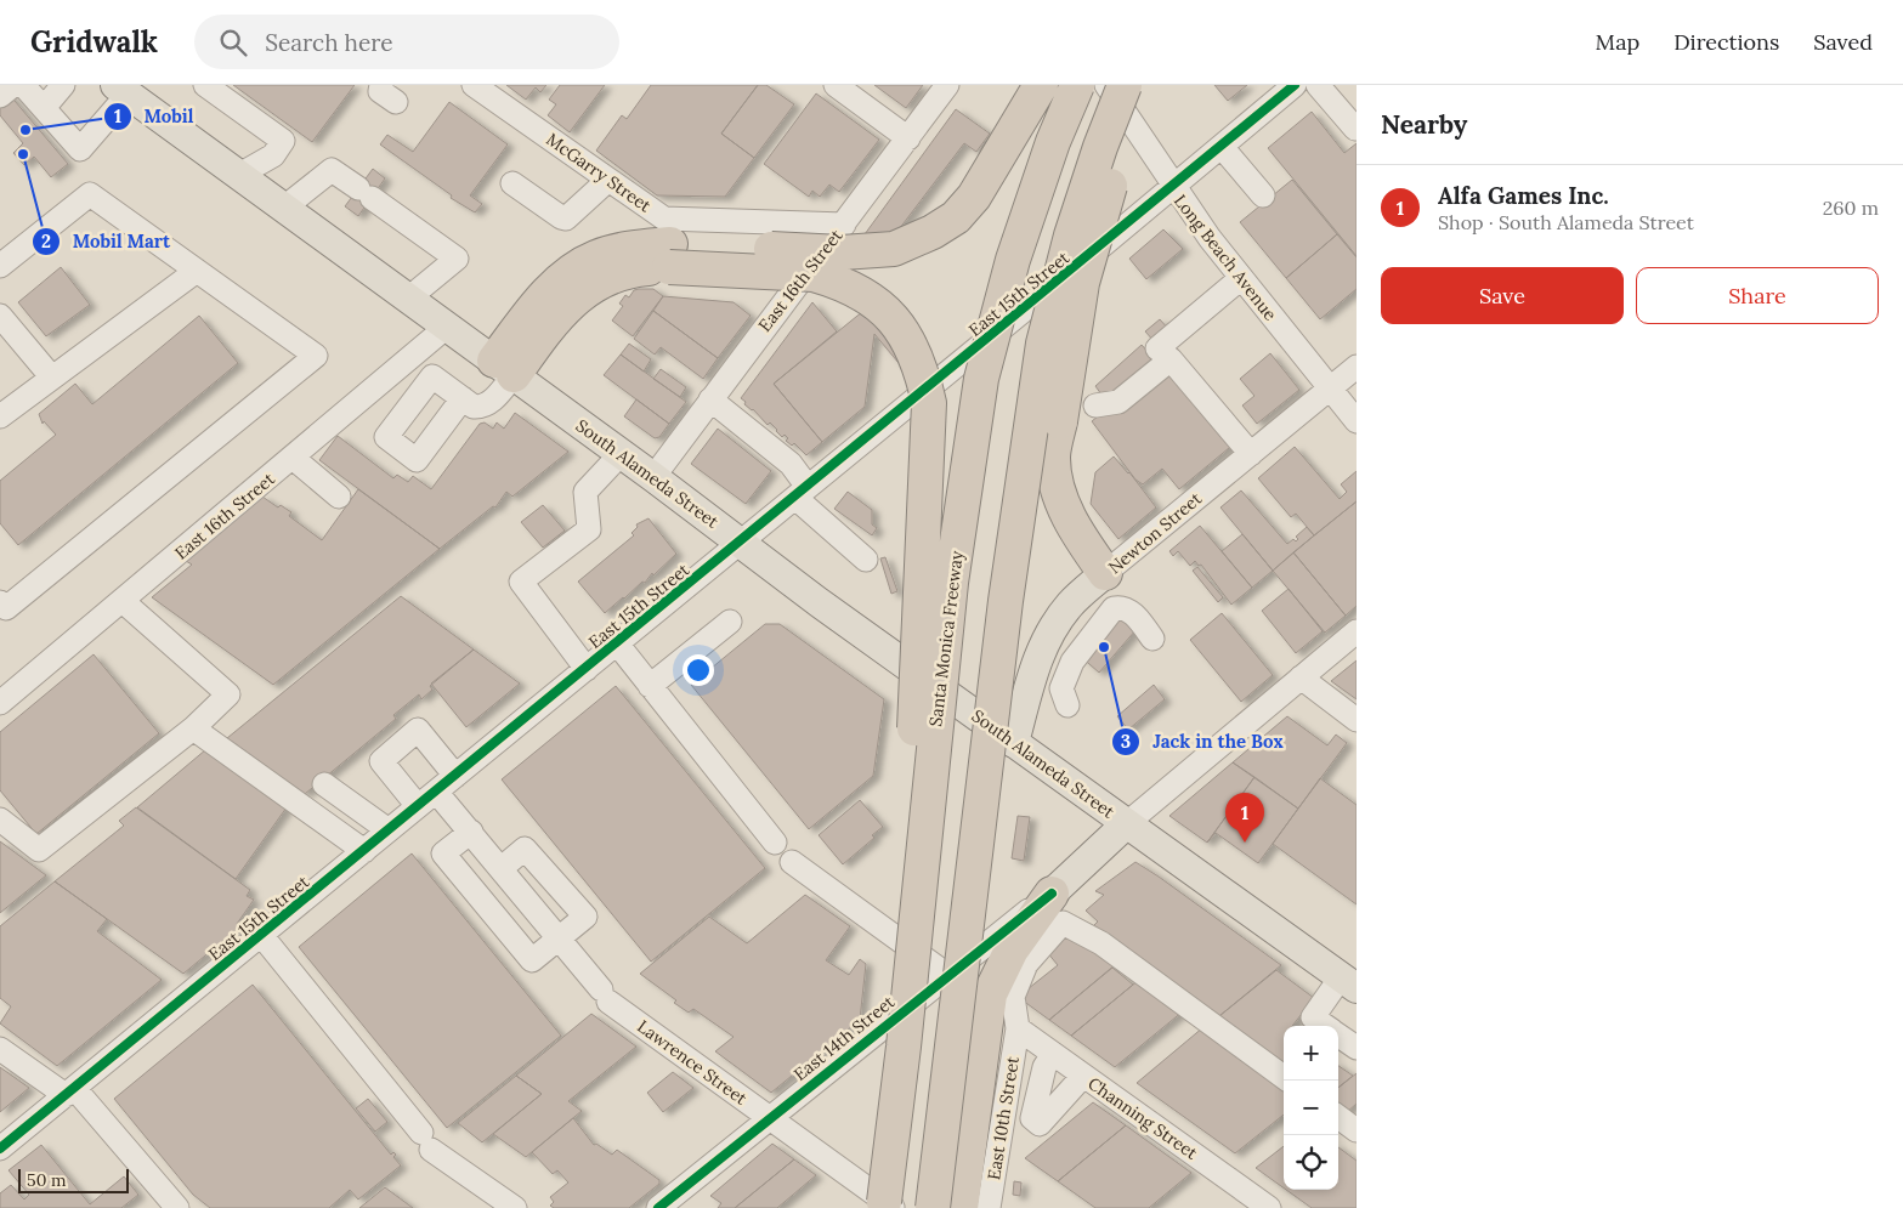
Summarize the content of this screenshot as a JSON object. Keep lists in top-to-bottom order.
{
  "streets": {
    "highway": ["Santa Monica Freeway"],
    "main road": ["South Alameda Street", "Newton Street", "East 14th Street"],
    "street": [
      "McGarry Street",
      "Long Beach Avenue",
      "East 16th Street",
      "East 15th Street",
      "Lawrence Street",
      "East 10th Street",
      "Channing Street"
    ]
  },
  "crossings": [
    ["McGarry Street", "East 16th Street"],
    ["Long Beach Avenue", "East 15th Street"],
    ["Long Beach Avenue", "Newton Street"],
    ["East 16th Street", "South Alameda Street"],
    ["East 15th Street", "South Alameda Street"],
    ["East 15th Street", "Lawrence Street"],
    ["South Alameda Street", "Newton Street"],
    ["South Alameda Street", "East 14th Street"],
    ["Santa Monica Freeway", "Lawrence Street"],
    ["East 14th Street", "Lawrence Street"],
    ["East 14th Street", "East 10th Street"],
    ["East 10th Street", "Channing Street"]
  ],
  "places": ["Mobil", "Mobil Mart", "Jack in the Box"],
  "scale_bar": "50 m",
  "page": {
    "header": "Gridwalk",
    "search": "Search here",
    "nav": ["Map", "Directions", "Saved"],
    "heading": "Nearby",
    "list": [
      {
        "mark": "1",
        "name": "Alfa Games Inc.",
        "note": "Shop · South Alameda Street",
        "value": "260 m"
      }
    ],
    "buttons": ["Save", "Share"],
    "pins": "1",
    "map_buttons": ["+", "−"],
    "scale": "50 m"
  }
}
